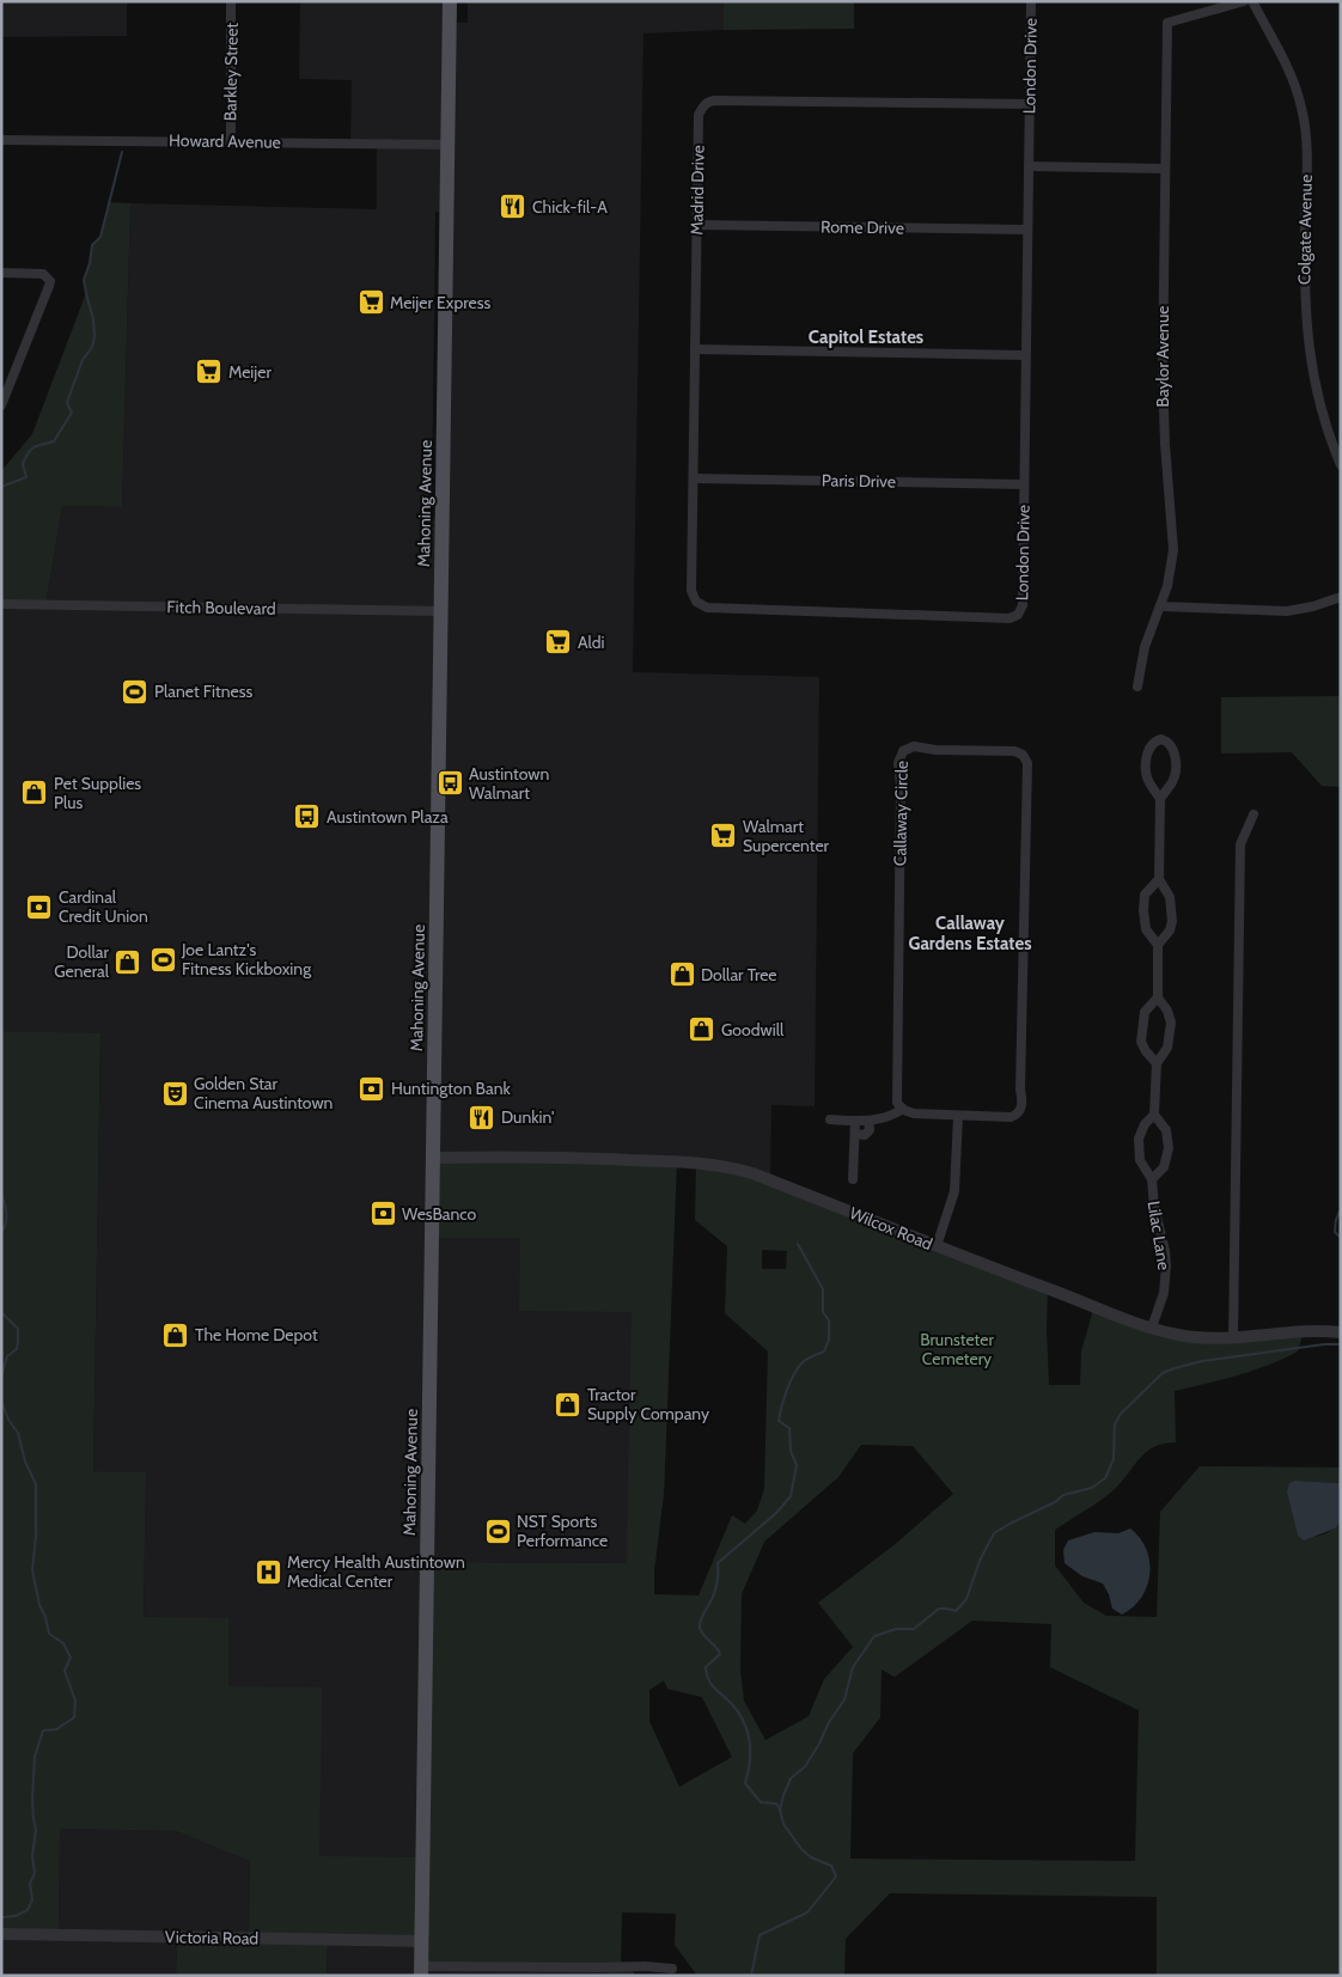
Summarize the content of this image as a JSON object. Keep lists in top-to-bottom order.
{
  "streets": {
    "main road": ["Mahoning Avenue"],
    "street": [
      "London Drive",
      "Barkley Street",
      "Howard Avenue",
      "Madrid Drive",
      "Rome Drive",
      "Colgate Avenue",
      "Baylor Avenue",
      "Paris Drive",
      "Fitch Boulevard",
      "Callaway Circle",
      "Wilcox Road",
      "Lilac Lane",
      "Victoria Road"
    ]
  },
  "crossings": [
    ["London Drive", "Madrid Drive"],
    ["London Drive", "Rome Drive"],
    ["London Drive", "Paris Drive"],
    ["Barkley Street", "Howard Avenue"],
    ["Howard Avenue", "Mahoning Avenue"],
    ["Madrid Drive", "Rome Drive"],
    ["Madrid Drive", "Paris Drive"],
    ["Mahoning Avenue", "Fitch Boulevard"],
    ["Mahoning Avenue", "Wilcox Road"],
    ["Mahoning Avenue", "Victoria Road"],
    ["Wilcox Road", "Lilac Lane"]
  ],
  "districts": ["Capitol Estates", "Callaway Gardens Estates"],
  "parks": ["Brunsteter Cemetery"],
  "places": {
    "restaurant": ["Chick-fil-A", "Dunkin'"],
    "supermarket": [
      "Meijer Express",
      "Meijer",
      "Aldi",
      "Walmart Supercenter"
    ],
    "sports": ["Planet Fitness", "Joe Lantz's Fitness Kickboxing", "NST Sports Performance"],
    "bus stop": ["Austintown Walmart", "Austintown Plaza"],
    "shop": [
      "Pet Supplies Plus",
      "Dollar General",
      "Dollar Tree",
      "Goodwill",
      "The Home Depot",
      "Tractor Supply Company"
    ],
    "bank": ["Cardinal Credit Union", "Huntington Bank", "WesBanco"],
    "theatre": ["Golden Star Cinema Austintown"],
    "hospital": ["Mercy Health Austintown Medical Center"]
  }
}
